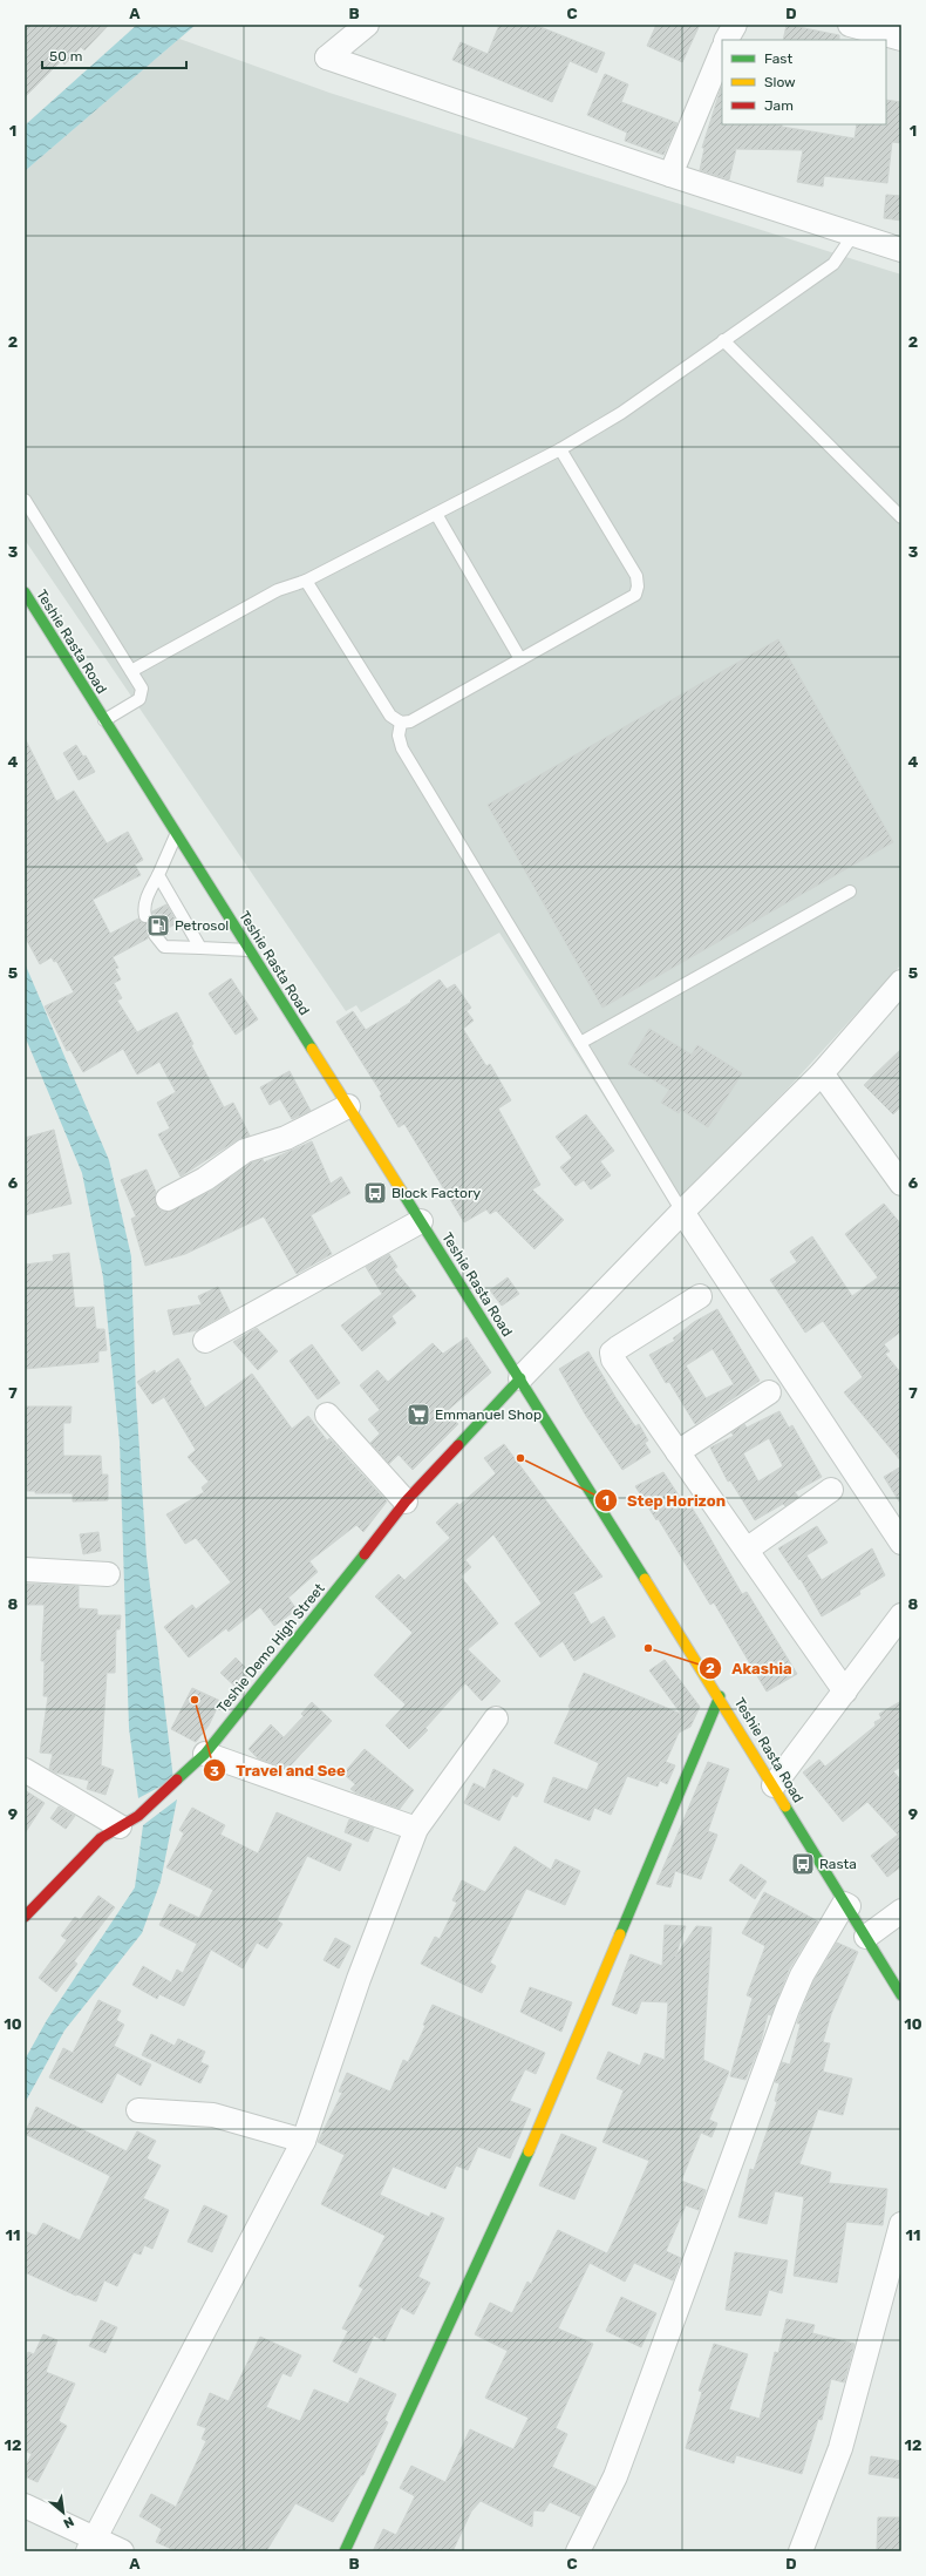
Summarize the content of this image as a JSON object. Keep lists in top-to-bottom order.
{
  "streets": {
    "main road": ["Teshie Rasta Road", "Teshie Demo High Street"]
  },
  "crossings": [
    ["Teshie Rasta Road", "Teshie Demo High Street"]
  ],
  "places": {
    "fuel station": ["Petrosol"],
    "bus stop": ["Block Factory", "Rasta"],
    "supermarket": ["Emmanuel Shop"],
    "other": ["Step Horizon", "Akashia", "Travel and See"]
  },
  "legend": ["Fast", "Slow", "Jam"],
  "scale_bar": "50 m",
  "north": "bottom right",
  "grid": {
    "columns": [
      "A",
      "B",
      "C",
      "D"
    ],
    "rows": [
      "1",
      "2",
      "3",
      "4",
      "5",
      "6",
      "7",
      "8",
      "9",
      "10",
      "11",
      "12"
    ]
  }
}
